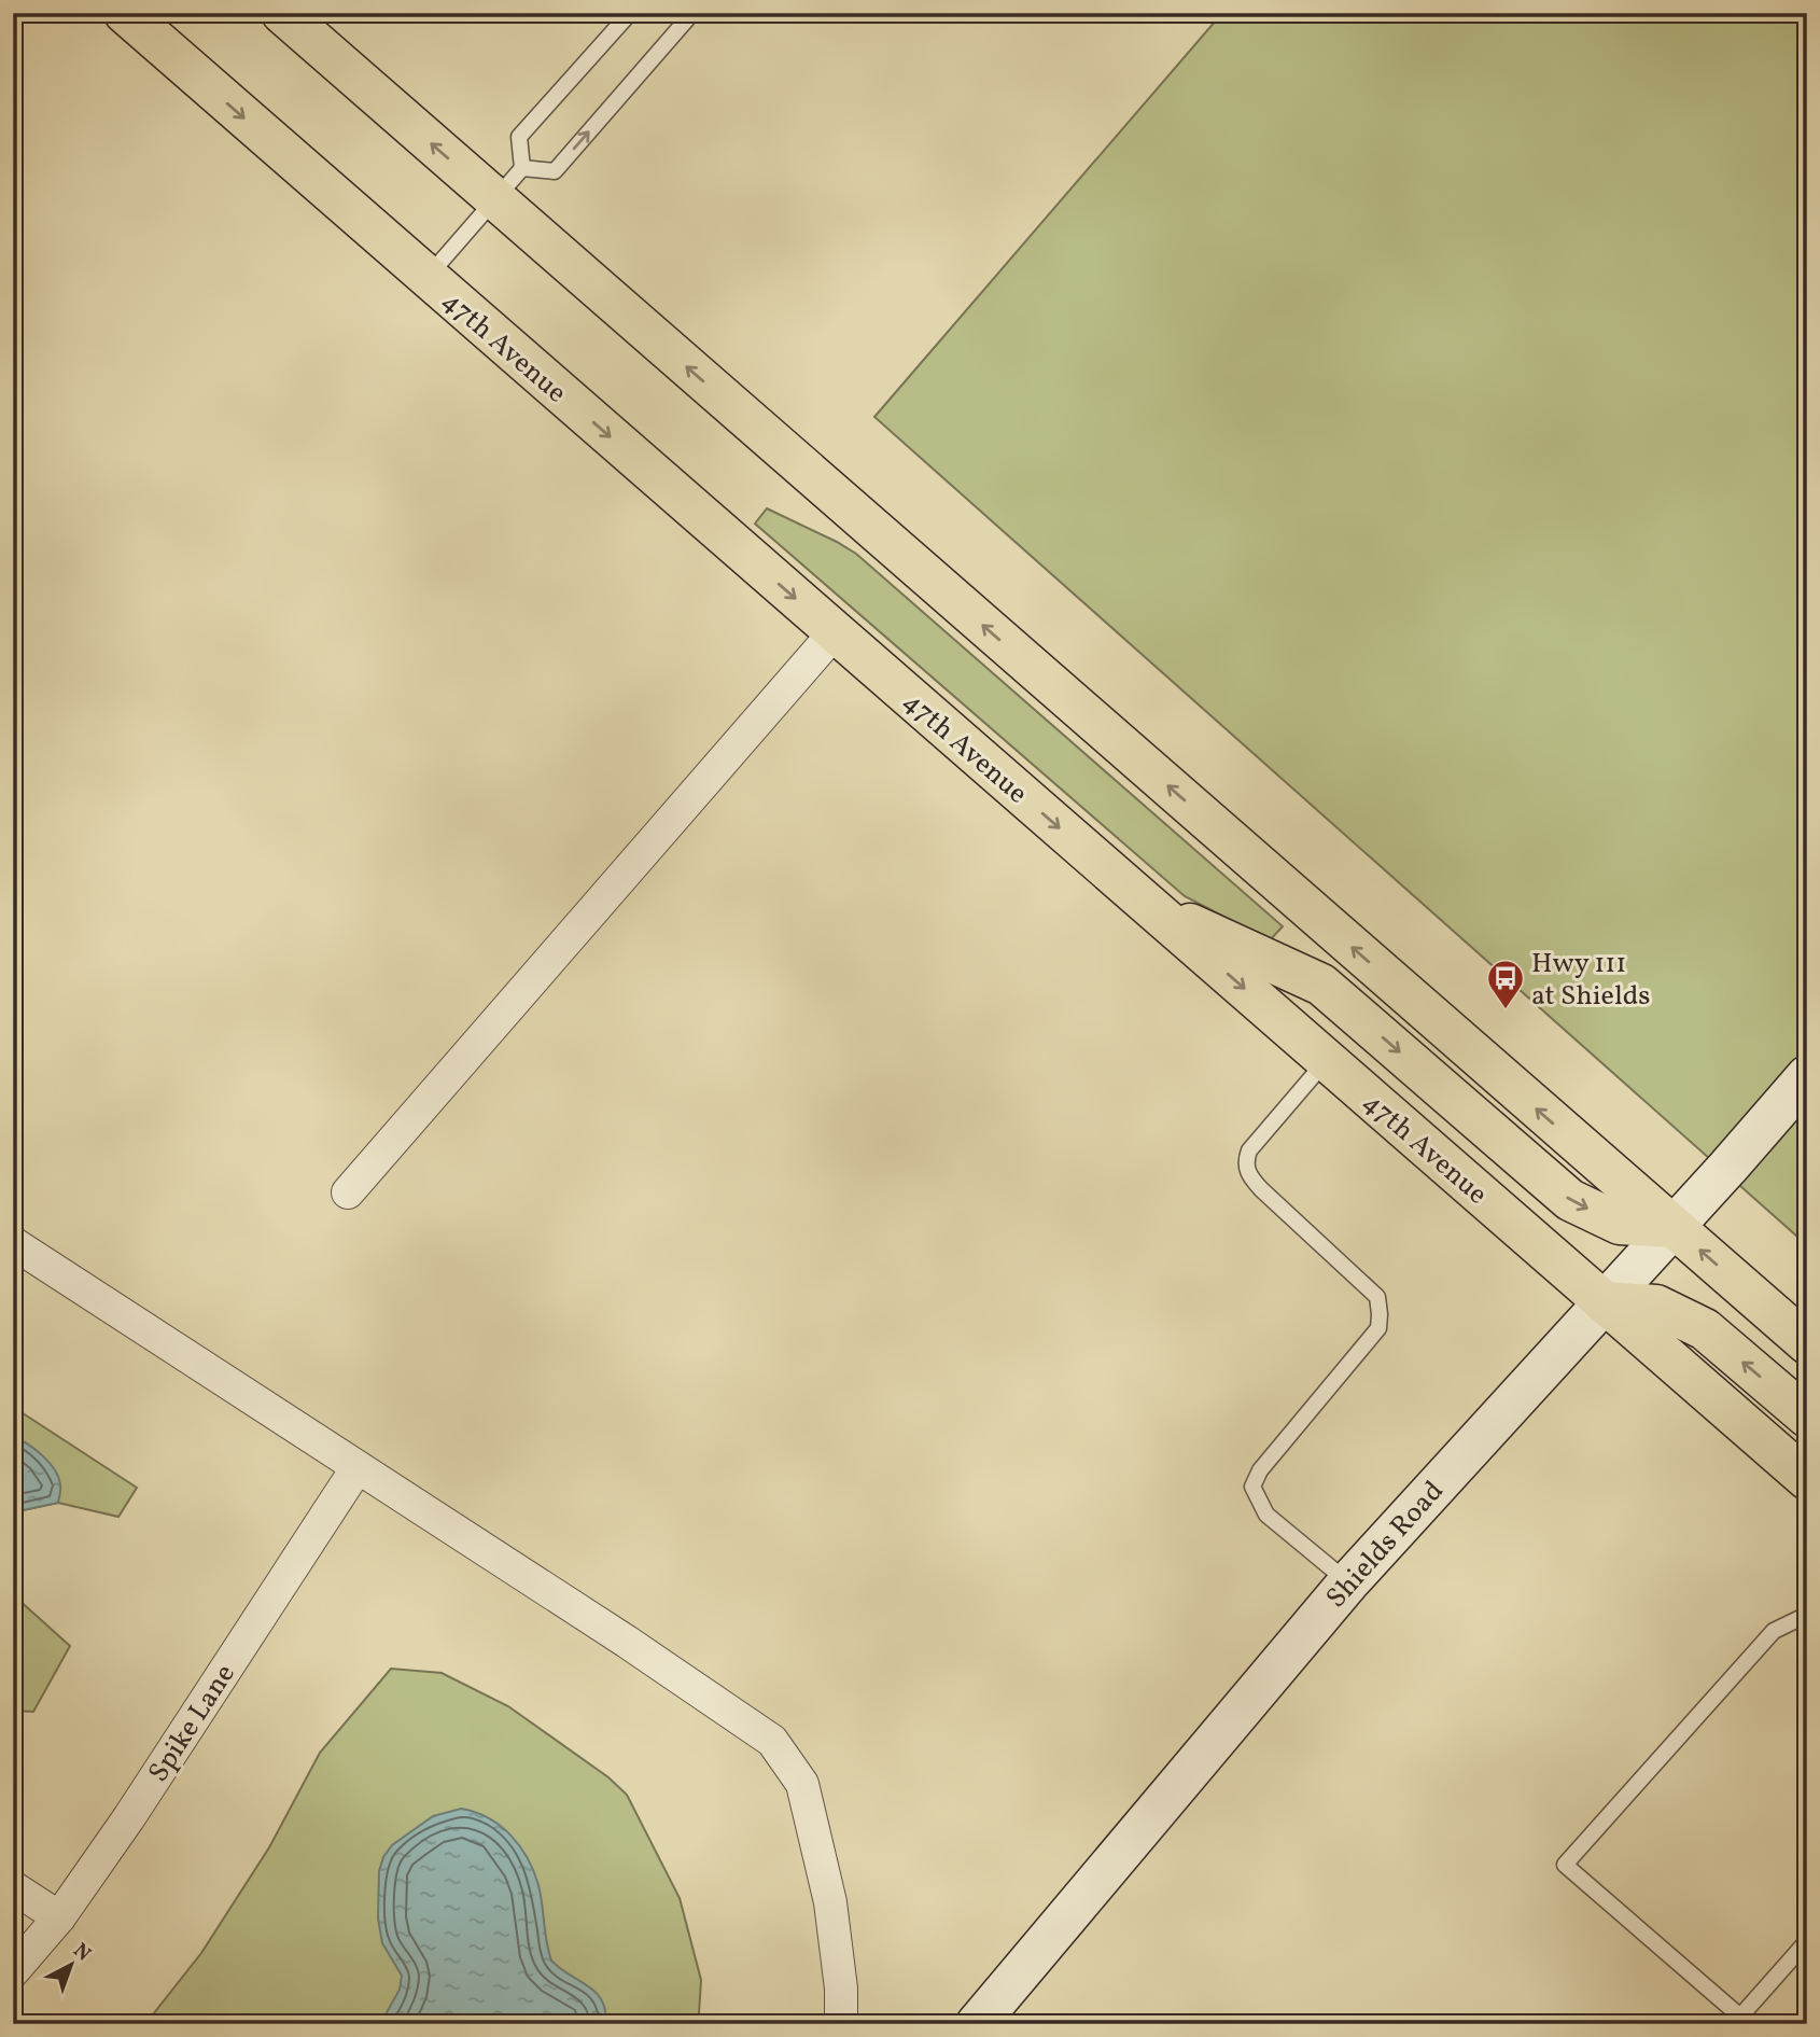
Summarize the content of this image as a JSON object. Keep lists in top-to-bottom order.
{
  "streets": {
    "main road": ["47th Avenue"],
    "street": ["Shields Road", "Spike Lane"]
  },
  "crossings": [
    ["47th Avenue", "Shields Road"]
  ],
  "places": {
    "bus stop": ["Hwy 111 at Shields"]
  },
  "north": "top right"
}
